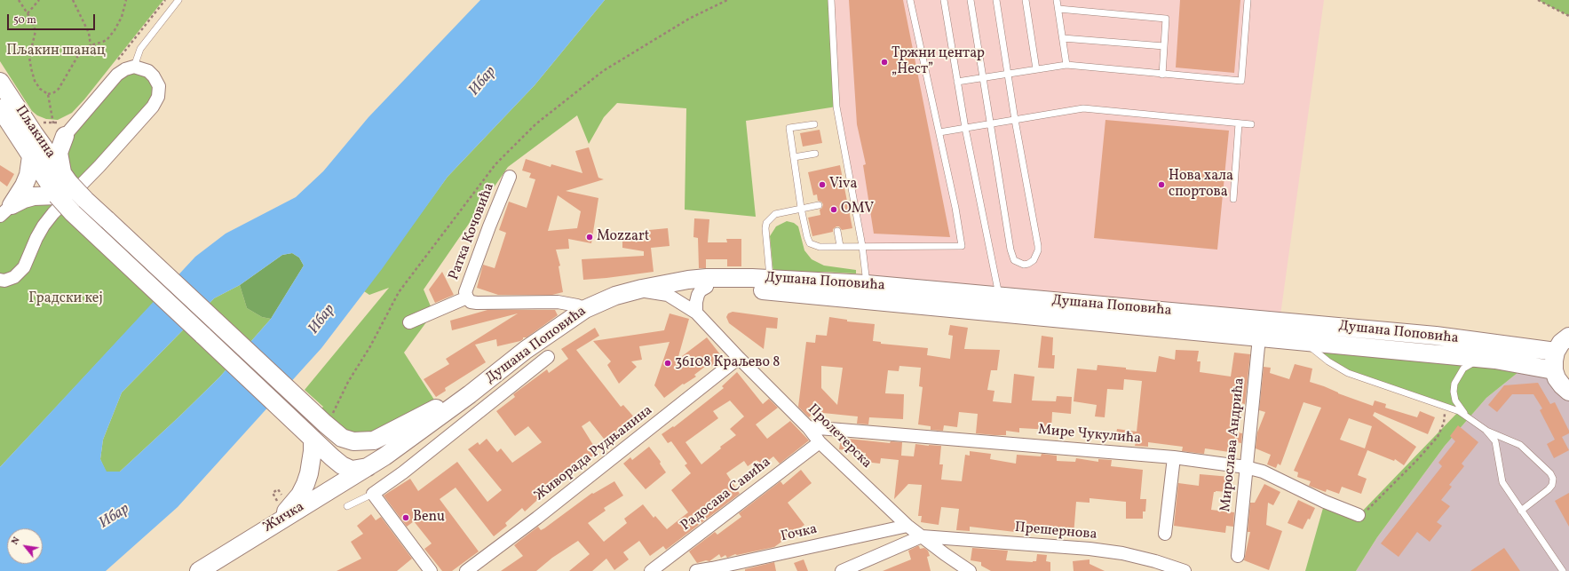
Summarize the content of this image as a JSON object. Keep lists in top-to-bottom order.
{
  "streets": {
    "main road": ["Пљакина", "Душана Поповића", "Жичка"],
    "street": [
      "Ратка Кочовића",
      "Мире Чукулића",
      "Пролетерска",
      "Мирослава Андрића",
      "Живорада Рудњанина",
      "Радосава Савића",
      "Прешернова",
      "Гочка"
    ]
  },
  "crossings": [
    ["Пљакина", "Душана Поповића"],
    ["Пљакина", "Жичка"],
    ["Ратка Кочовића", "Душана Поповића"],
    ["Душана Поповића", "Пролетерска"],
    ["Душана Поповића", "Мирослава Андрића"],
    ["Душана Поповића", "Жичка"],
    ["Мире Чукулића", "Пролетерска"],
    ["Мире Чукулића", "Мирослава Андрића"],
    ["Пролетерска", "Живорада Рудњанина"],
    ["Пролетерска", "Радосава Савића"],
    ["Пролетерска", "Прешернова"],
    ["Пролетерска", "Гочка"]
  ],
  "water": ["Ибар"],
  "parks": ["Пљакин шанац", "Градски кеј"],
  "places": [
    "Тржни центар „Нест”",
    "Viva",
    "Нова хала спортова",
    "OMV",
    "Mozzart",
    "36108 Краљево 8",
    "Benu"
  ],
  "scale_bar": "50 m",
  "north": "top left"
}
